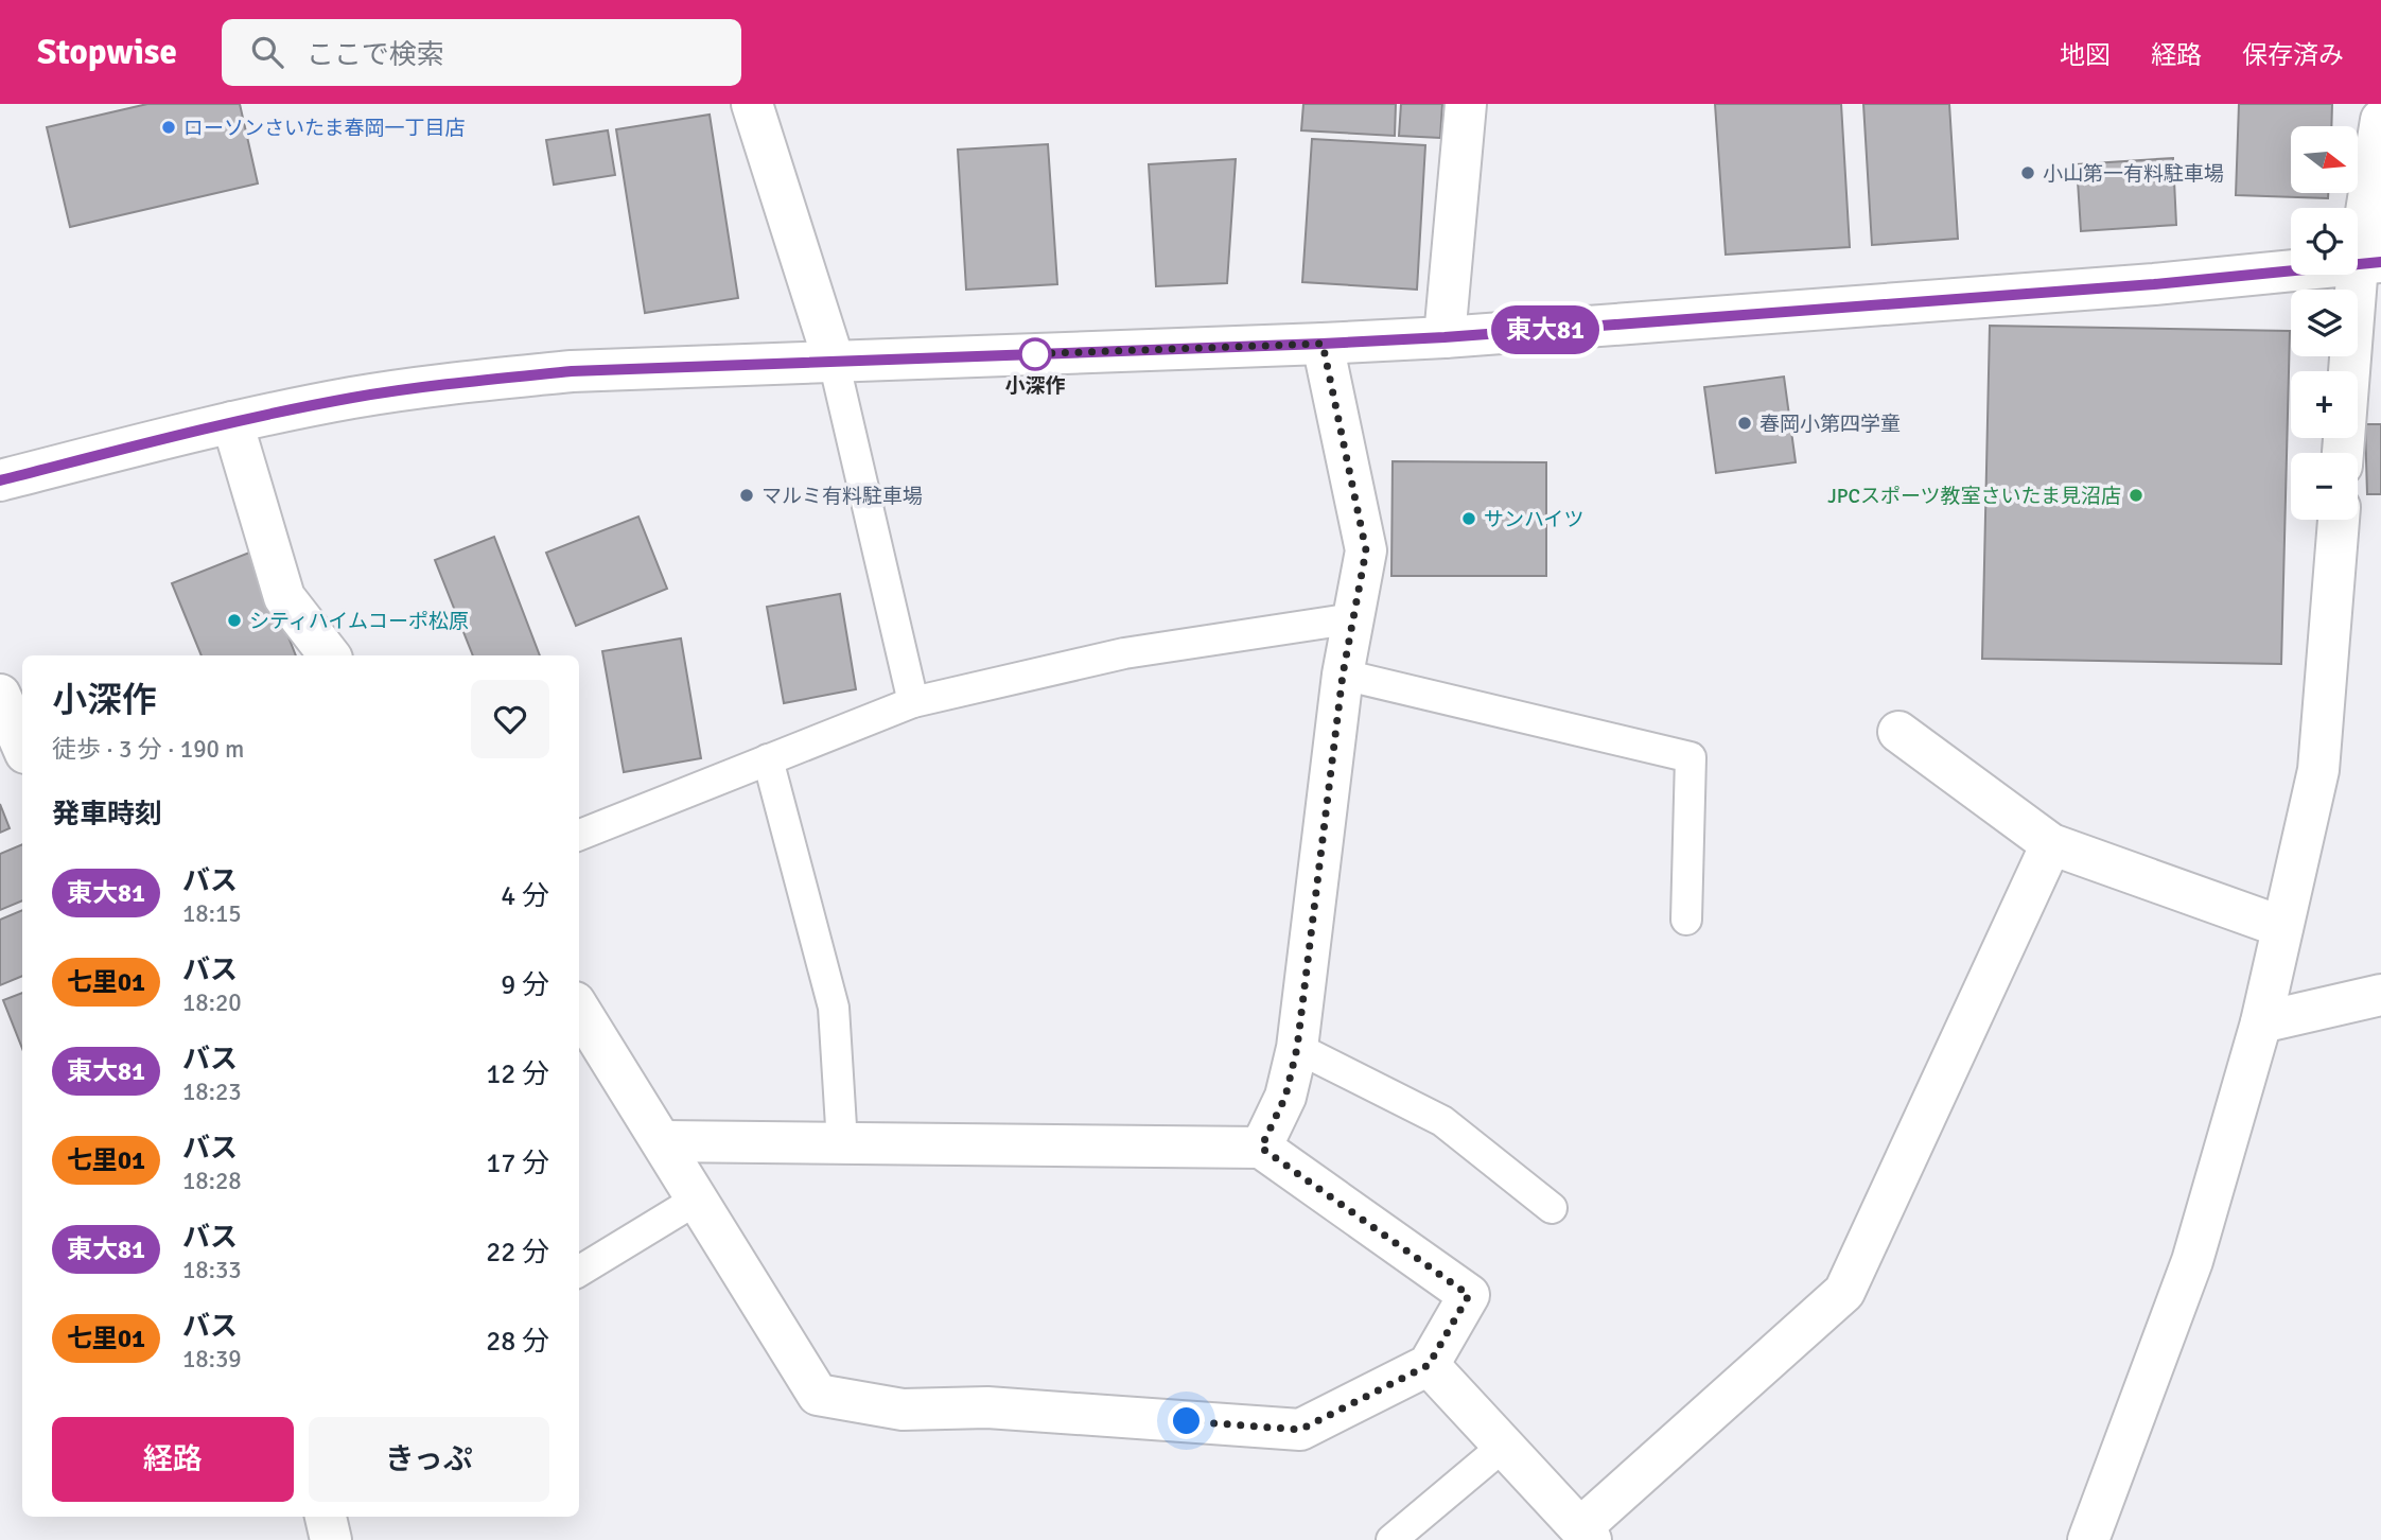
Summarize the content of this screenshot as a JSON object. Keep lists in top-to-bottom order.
{
  "places": [
    "ローソンさいたま春岡一丁目店",
    "小山第一有料駐車場",
    "小深作",
    "春岡小第四学童",
    "マルミ有料駐車場",
    "JPCスポーツ教室さいたま見沼店",
    "サンハイツ",
    "シティハイムコーポ松原"
  ],
  "lines": ["bus line 東大81"],
  "north": "right",
  "page": {
    "header": "Stopwise",
    "search": "ここで検索",
    "nav": ["地図", "経路", "保存済み"],
    "on_map": "東大81",
    "map_buttons": ["+", "−"],
    "heading": [
      ["小深作", "徒歩 · 3 分 · 190 m"],
      "発車時刻"
    ],
    "list": [
      {
        "mark": "東大81",
        "name": "バス",
        "note": "18:15",
        "value": "4 分"
      },
      {
        "mark": "七里01",
        "name": "バス",
        "note": "18:20",
        "value": "9 分"
      },
      {
        "mark": "東大81",
        "name": "バス",
        "note": "18:23",
        "value": "12 分"
      },
      {
        "mark": "七里01",
        "name": "バス",
        "note": "18:28",
        "value": "17 分"
      },
      {
        "mark": "東大81",
        "name": "バス",
        "note": "18:33",
        "value": "22 分"
      },
      {
        "mark": "七里01",
        "name": "バス",
        "note": "18:39",
        "value": "28 分"
      }
    ],
    "buttons": ["経路", "きっぷ"]
  }
}
